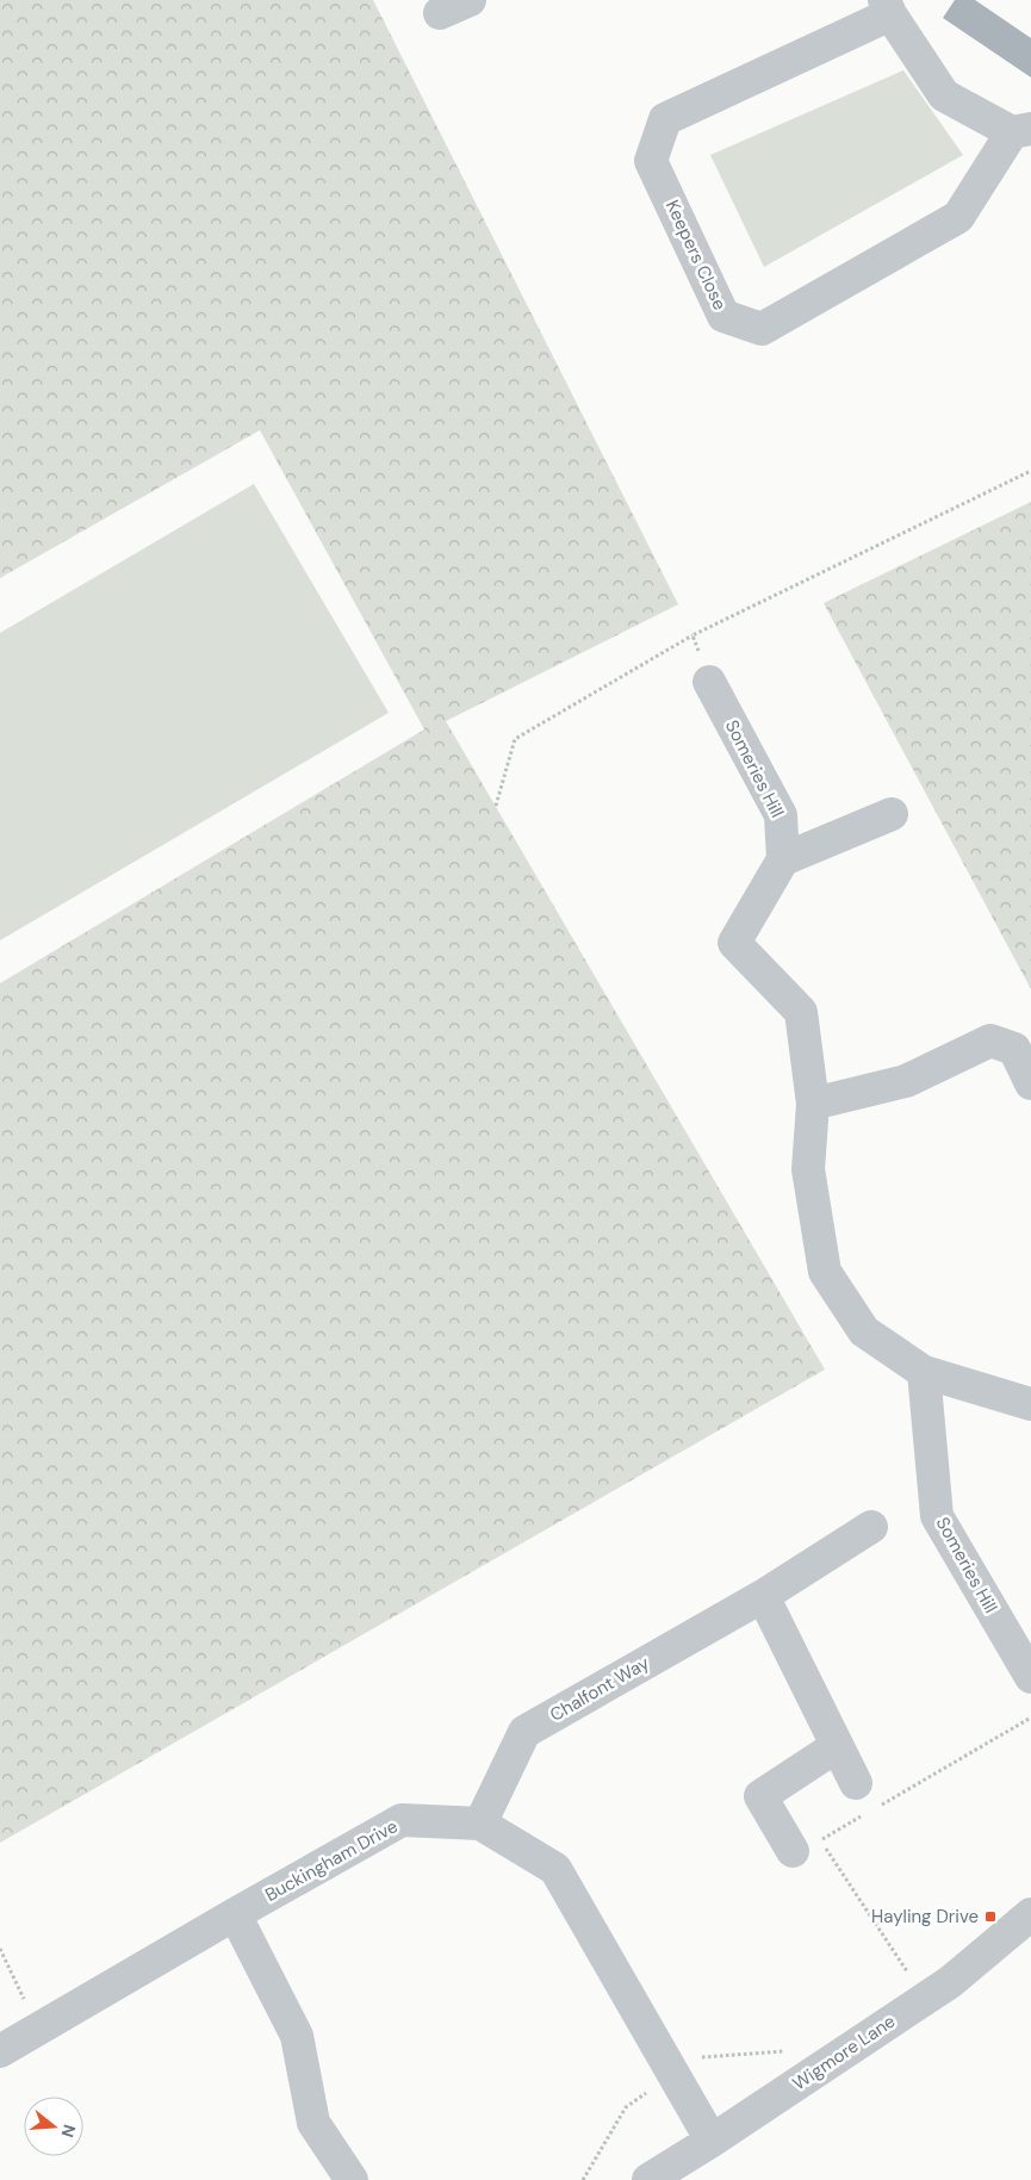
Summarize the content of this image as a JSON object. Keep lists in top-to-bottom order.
{
  "streets": {
    "street": [
      "Keepers Close",
      "Someries Hill",
      "Chalfont Way",
      "Buckingham Drive",
      "Wigmore Lane"
    ]
  },
  "crossings": [
    ["Chalfont Way", "Buckingham Drive"],
    ["Buckingham Drive", "Wigmore Lane"]
  ],
  "places": {
    "transit": ["Hayling Drive"]
  },
  "north": "right"
}
